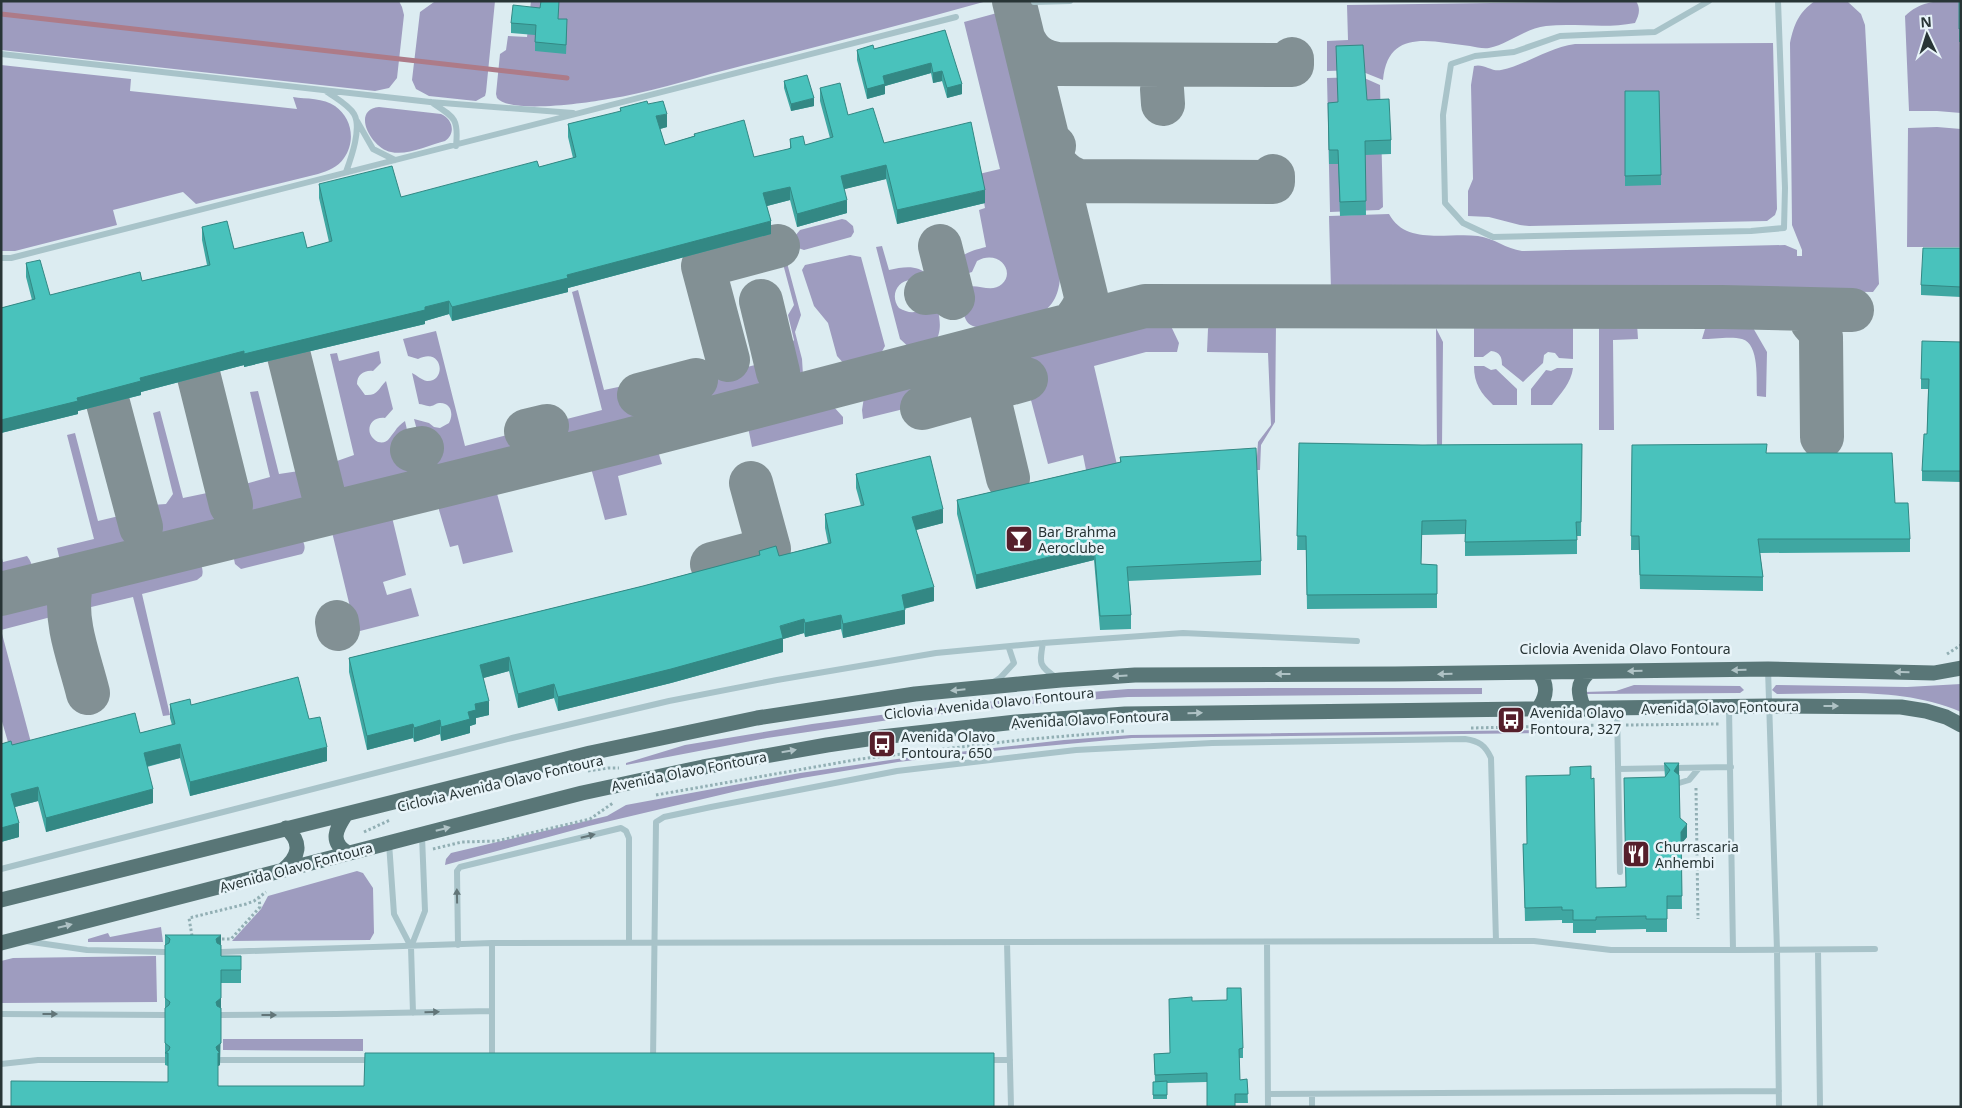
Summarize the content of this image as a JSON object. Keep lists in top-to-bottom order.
{
  "streets": {
    "main road": ["Avenida Olavo Fontoura"],
    "path": ["Ciclovia Avenida Olavo Fontoura"]
  },
  "places": {
    "bar": ["Bar Brahma Aeroclube"],
    "bus stop": ["Avenida Olavo Fontoura, 327", "Avenida Olavo Fontoura, 650"],
    "restaurant": ["Churrascaria Anhembi"]
  },
  "north": "top"
}
